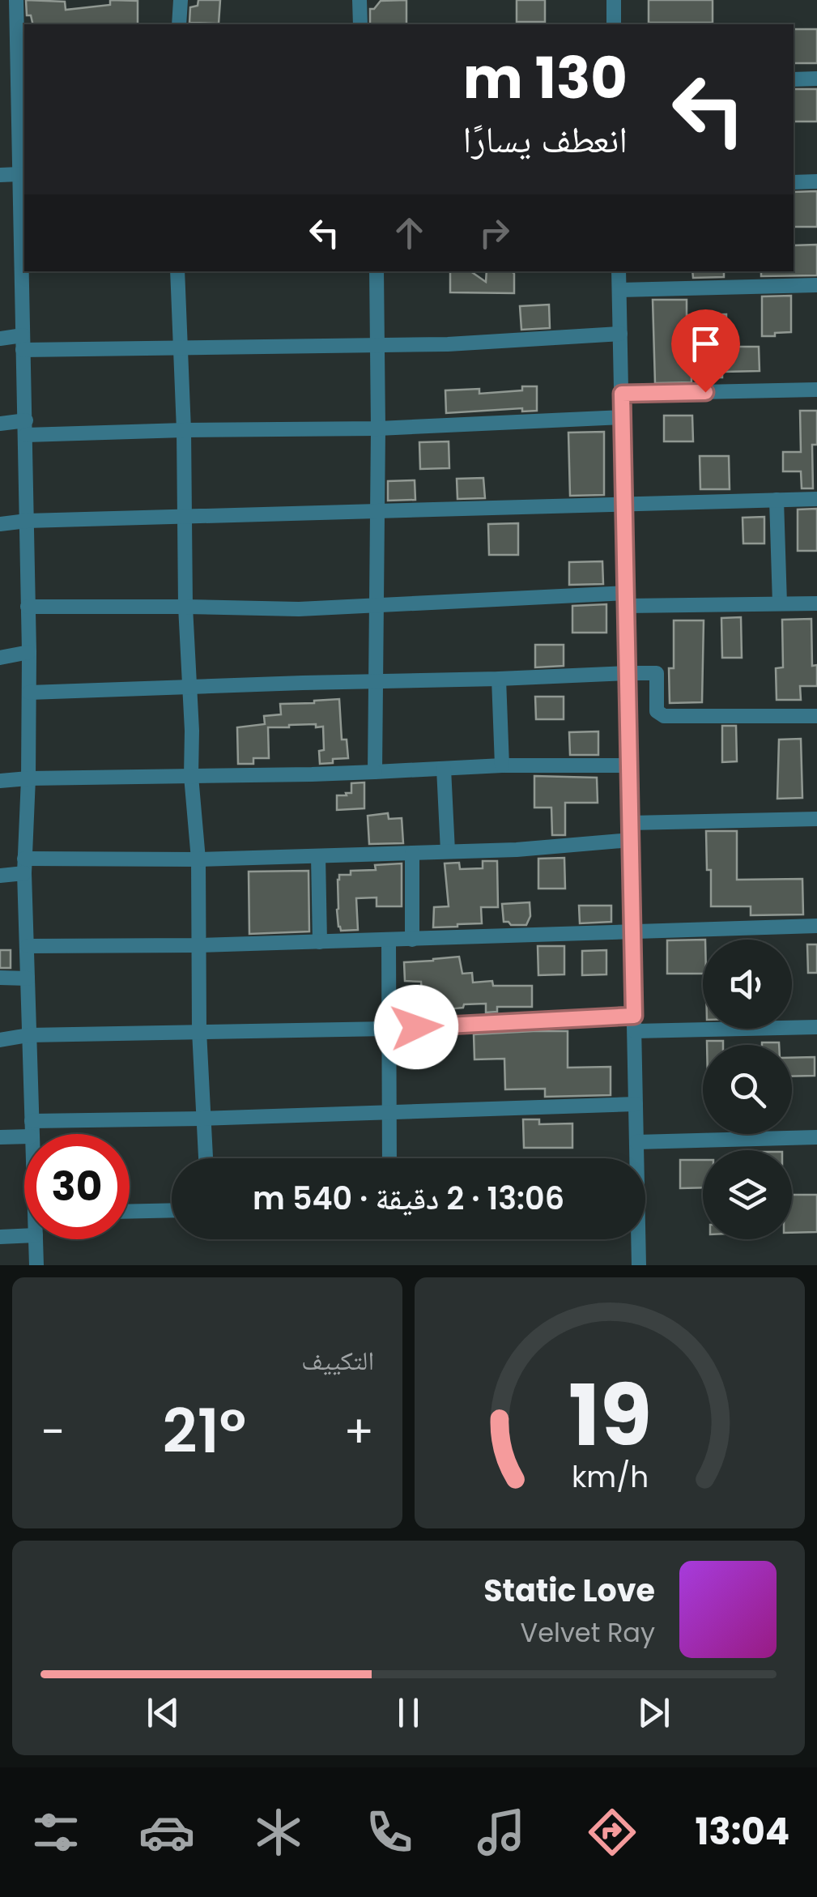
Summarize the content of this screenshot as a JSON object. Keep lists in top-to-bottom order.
{
  "page": {
    "turn": ["130 m", "انعطف يسارًا"],
    "limit": "30",
    "trip": "13:06 · 2 دقيقة · 540 m",
    "tile": "التكييف",
    "heat": ["−", "21°", "+"],
    "song": ["Static Love", "Velvet Ray"],
    "tabs": "13:04",
    "gauge": ["19", "km/h"]
  }
}
